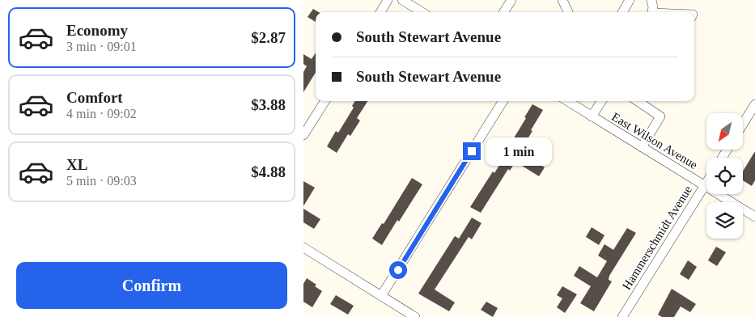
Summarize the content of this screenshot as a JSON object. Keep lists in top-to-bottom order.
{
  "streets": {
    "street": ["East Wilson Avenue", "Hammerschmidt Avenue"]
  },
  "crossings": [
    ["East Wilson Avenue", "Hammerschmidt Avenue"]
  ],
  "north": "bottom left",
  "page": {
    "list": [
      {
        "name": "Economy",
        "note": "3 min · 09:01",
        "value": "$2.87"
      },
      {
        "name": "Comfort",
        "note": "4 min · 09:02",
        "value": "$3.88"
      },
      {
        "name": "XL",
        "note": "5 min · 09:03",
        "value": "$4.88"
      }
    ],
    "banner": ["South Stewart Avenue", "South Stewart Avenue"],
    "bubble": "1 min",
    "buttons": "Confirm"
  }
}
